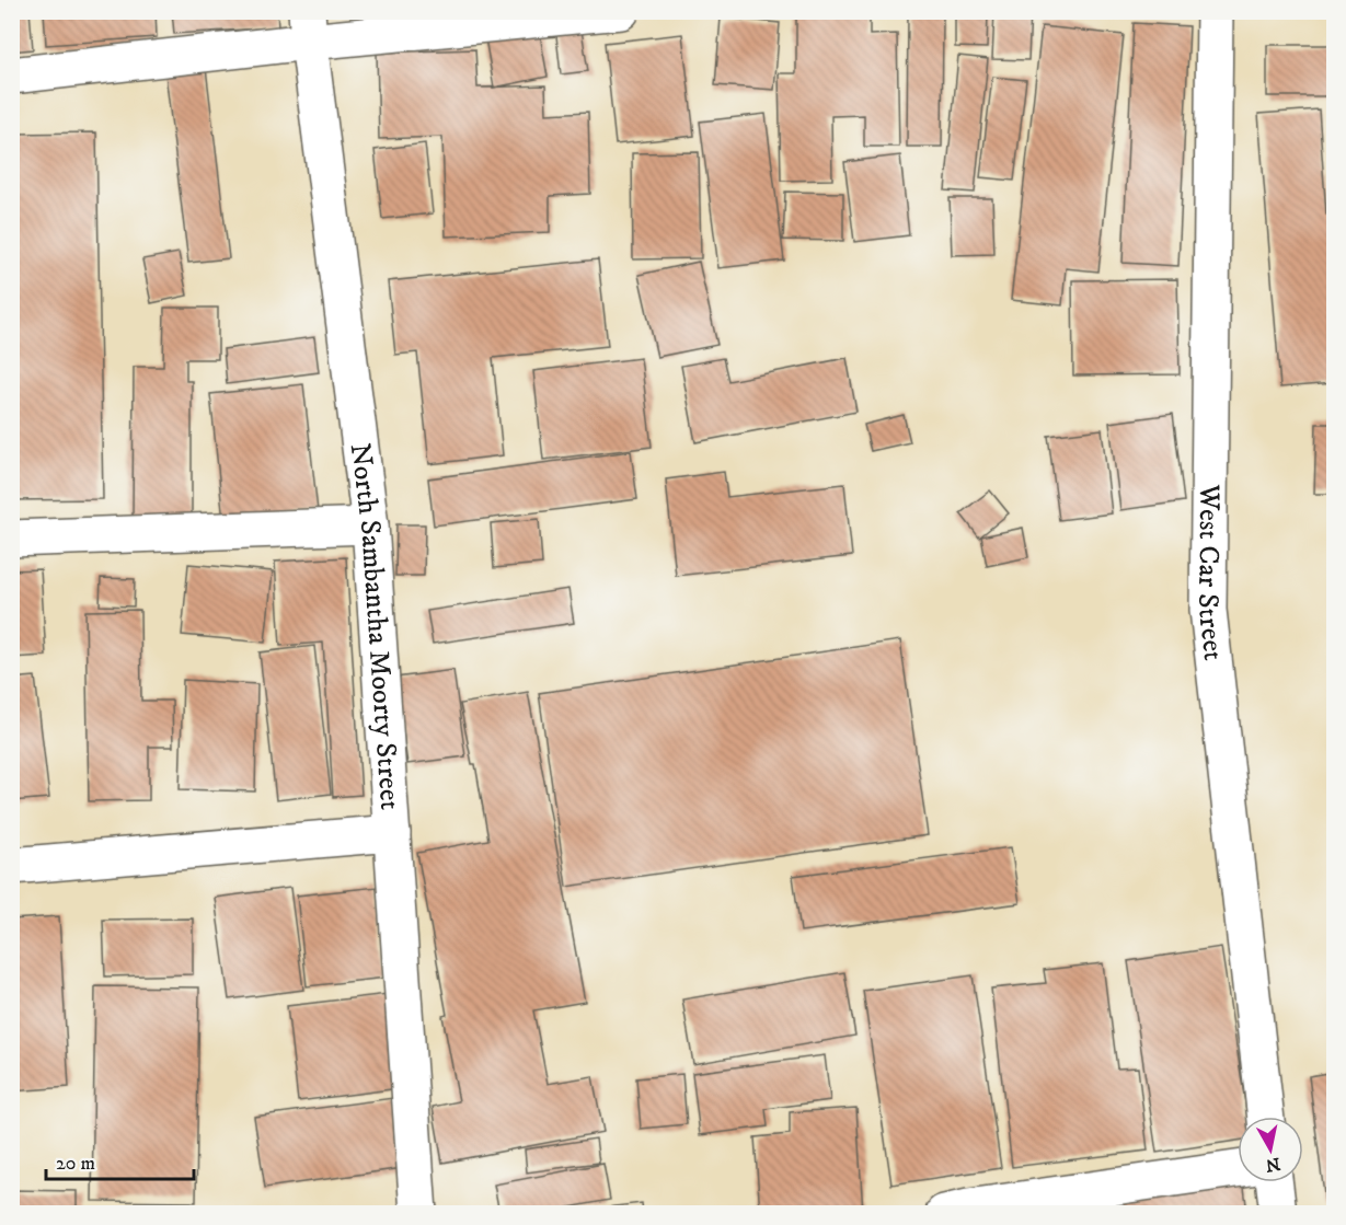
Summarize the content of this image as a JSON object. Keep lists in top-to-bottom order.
{
  "streets": {
    "street": ["West Car Street", "North Sambantha Moorty Street"]
  },
  "scale_bar": "20 m",
  "north": "bottom"
}
